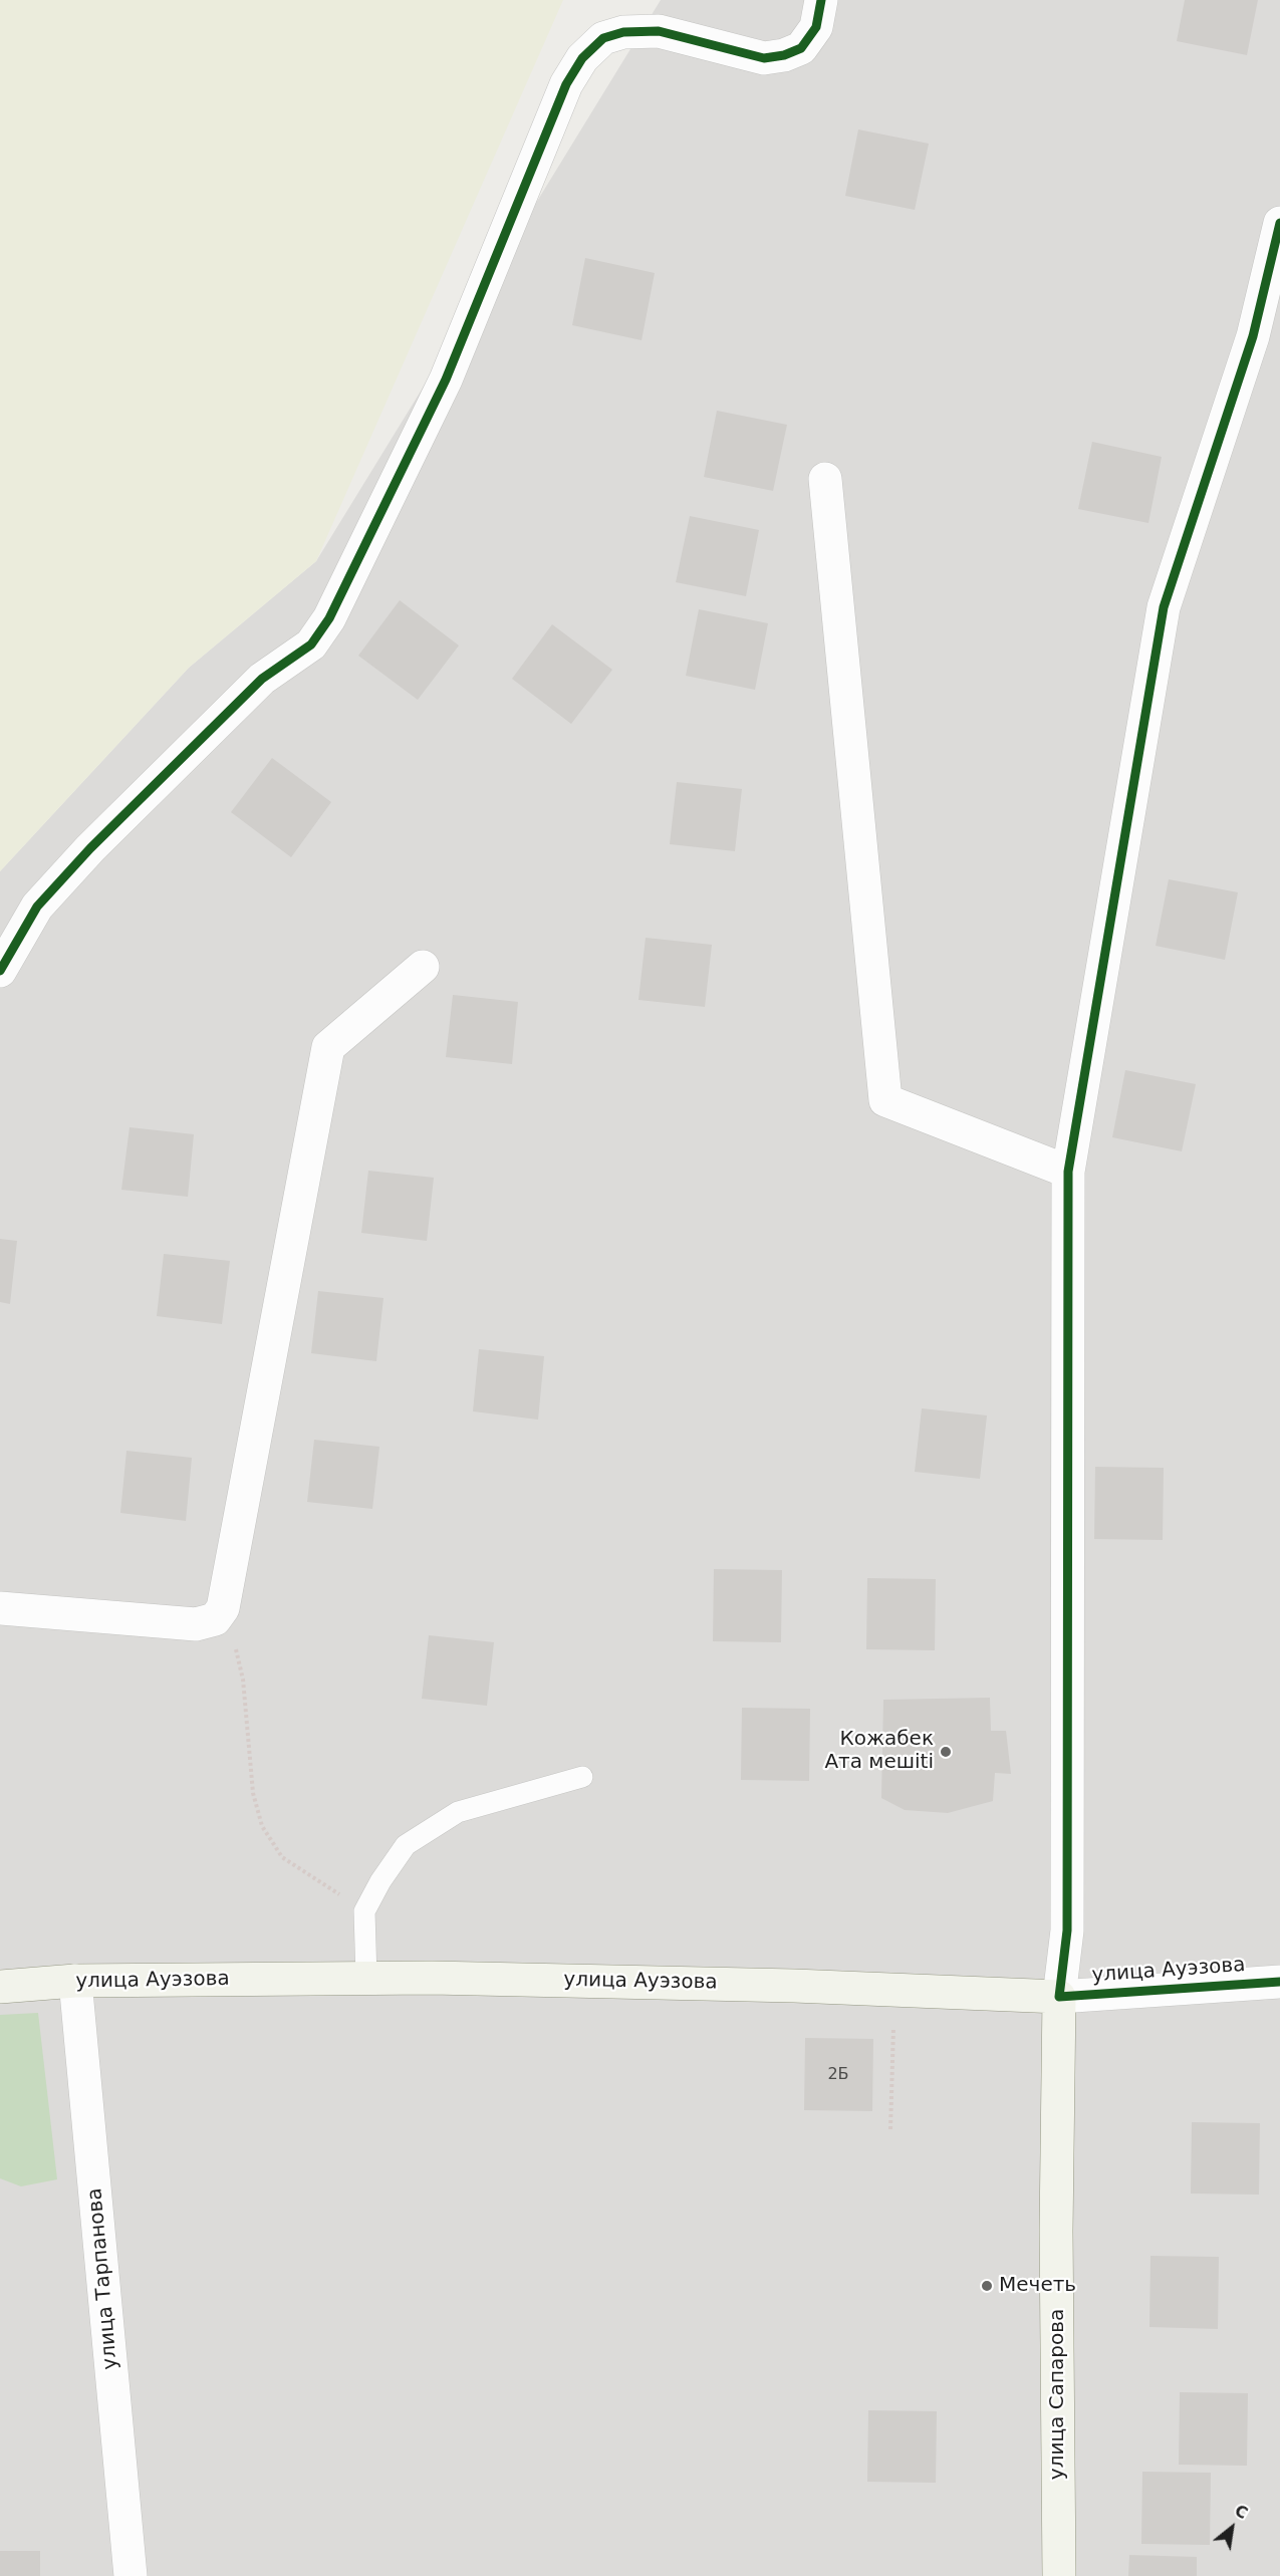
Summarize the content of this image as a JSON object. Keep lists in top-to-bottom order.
{
  "streets": {
    "main road": ["улица Ауэзова", "улица Сапарова"],
    "street": ["улица Тарпанова"]
  },
  "crossings": [
    ["улица Ауэзова", "улица Тарпанова"],
    ["улица Ауэзова", "улица Сапарова"]
  ],
  "places": ["Кожабек Ата мешiti", "Мечеть"],
  "house_numbers": ["2Б"],
  "north": "top right"
}
